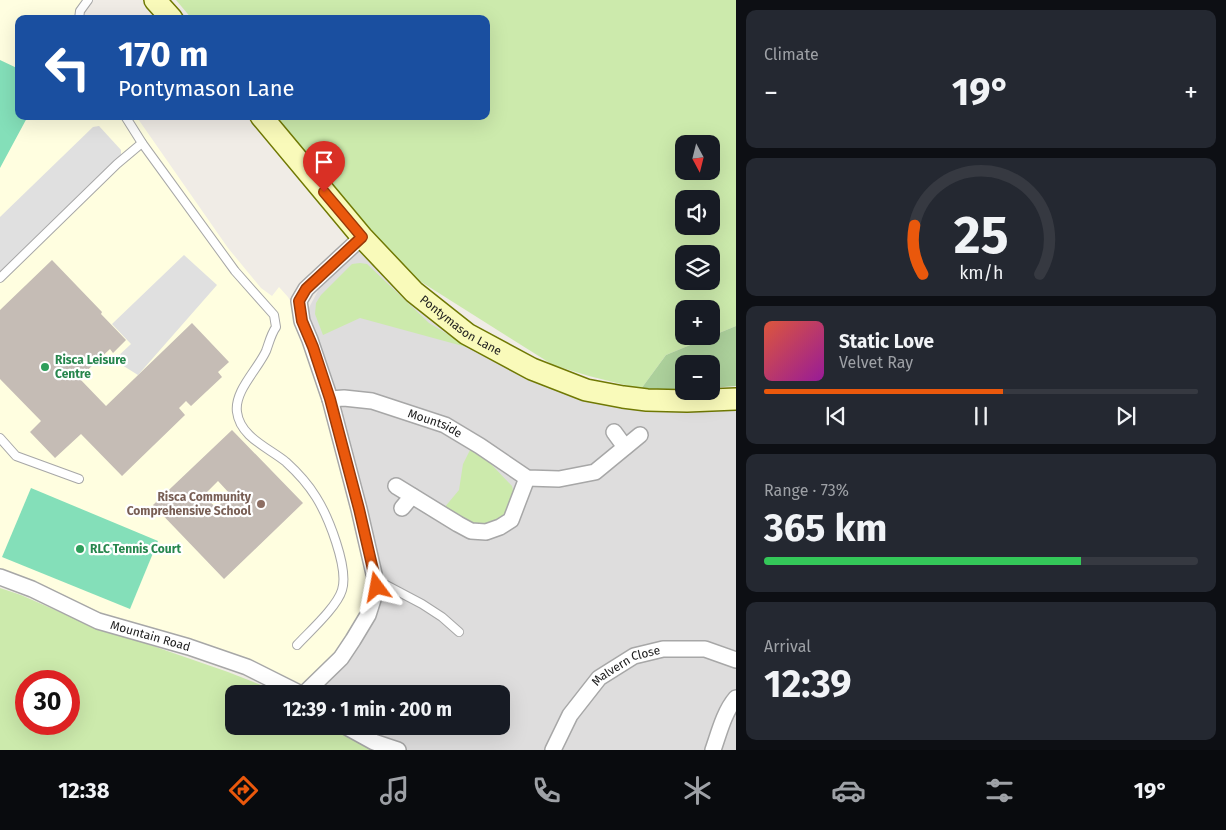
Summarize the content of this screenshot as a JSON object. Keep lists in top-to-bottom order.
{
  "streets": {
    "street": [
      "Pontymason Lane",
      "Mountside",
      "Mountain Road",
      "Malvern Close"
    ]
  },
  "places": ["Risca Leisure Centre", "Risca Community Comprehensive School", "RLC Tennis Court"],
  "north": "bottom",
  "page": {
    "tile": [
      "Climate",
      ["Range · 73%", "365 km"],
      ["Arrival", "12:39"]
    ],
    "turn": ["170 m", "Pontymason Lane"],
    "heat": ["−", "19°", "+"],
    "map_buttons": ["+", "−"],
    "song": ["Static Love", "Velvet Ray"],
    "limit": "30",
    "trip": "12:39 · 1 min · 200 m",
    "tabs": ["12:38", "19°"],
    "gauge": ["25", "km/h"]
  }
}
